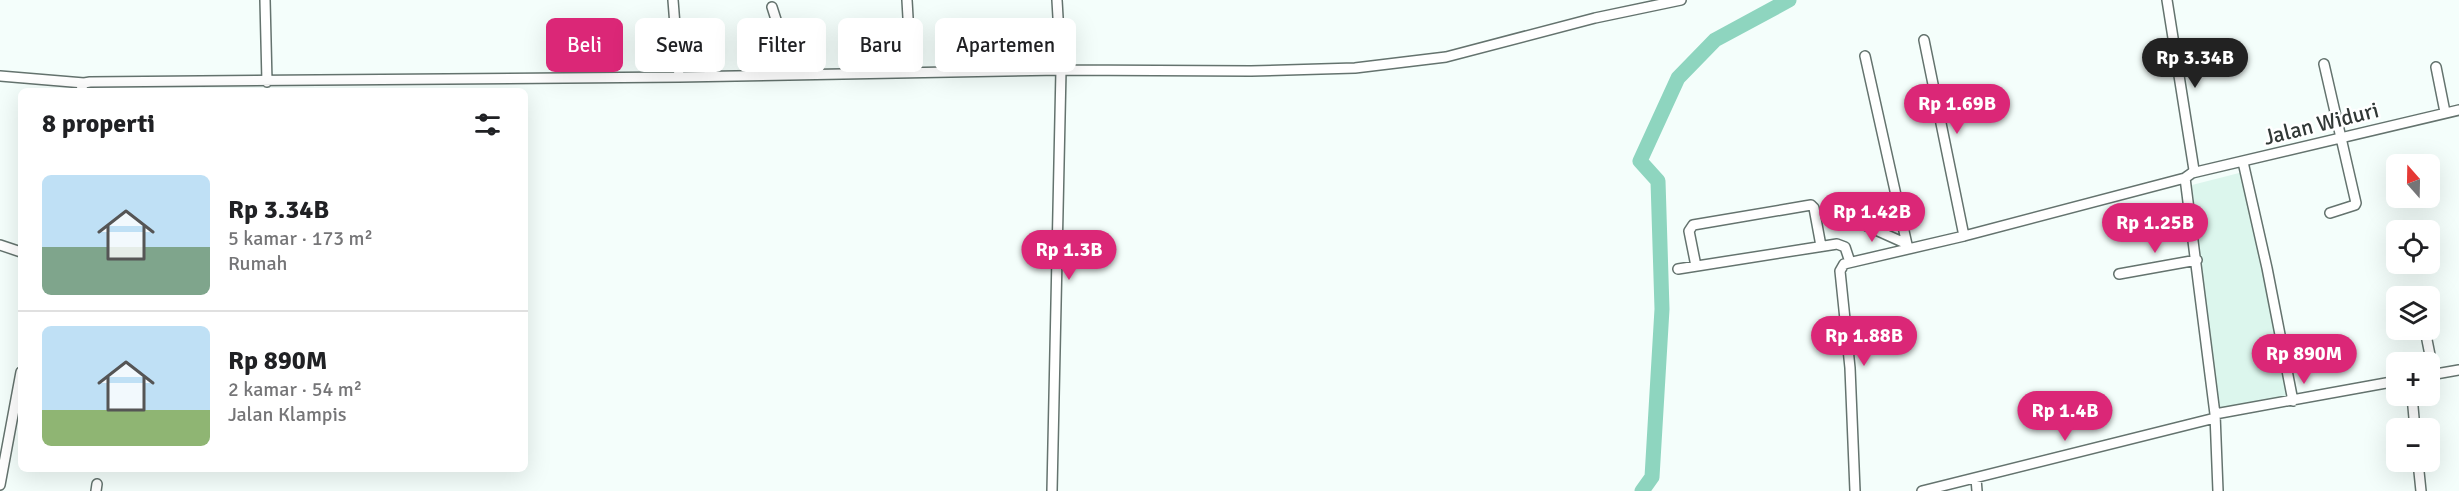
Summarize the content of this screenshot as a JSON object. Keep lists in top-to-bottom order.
{
  "streets": {
    "street": ["Jalan Widuri"]
  },
  "north": "top",
  "page": {
    "chip": [
      "Beli",
      "Sewa",
      "Filter",
      "Baru",
      "Apartemen"
    ],
    "price": [
      "Rp 3.34B",
      "Rp 1.69B",
      "Rp 1.42B",
      "Rp 1.25B",
      "Rp 1.3B",
      "Rp 1.88B",
      "Rp 890M",
      "Rp 1.4B"
    ],
    "heading": "8 properti",
    "map_buttons": ["+", "−"],
    "list": [
      {
        "name": "Rp 3.34B",
        "note": "5 kamar · 173 m² · Rumah"
      },
      {
        "name": "Rp 890M",
        "note": "2 kamar · 54 m² · Jalan Klampis"
      }
    ]
  }
}
